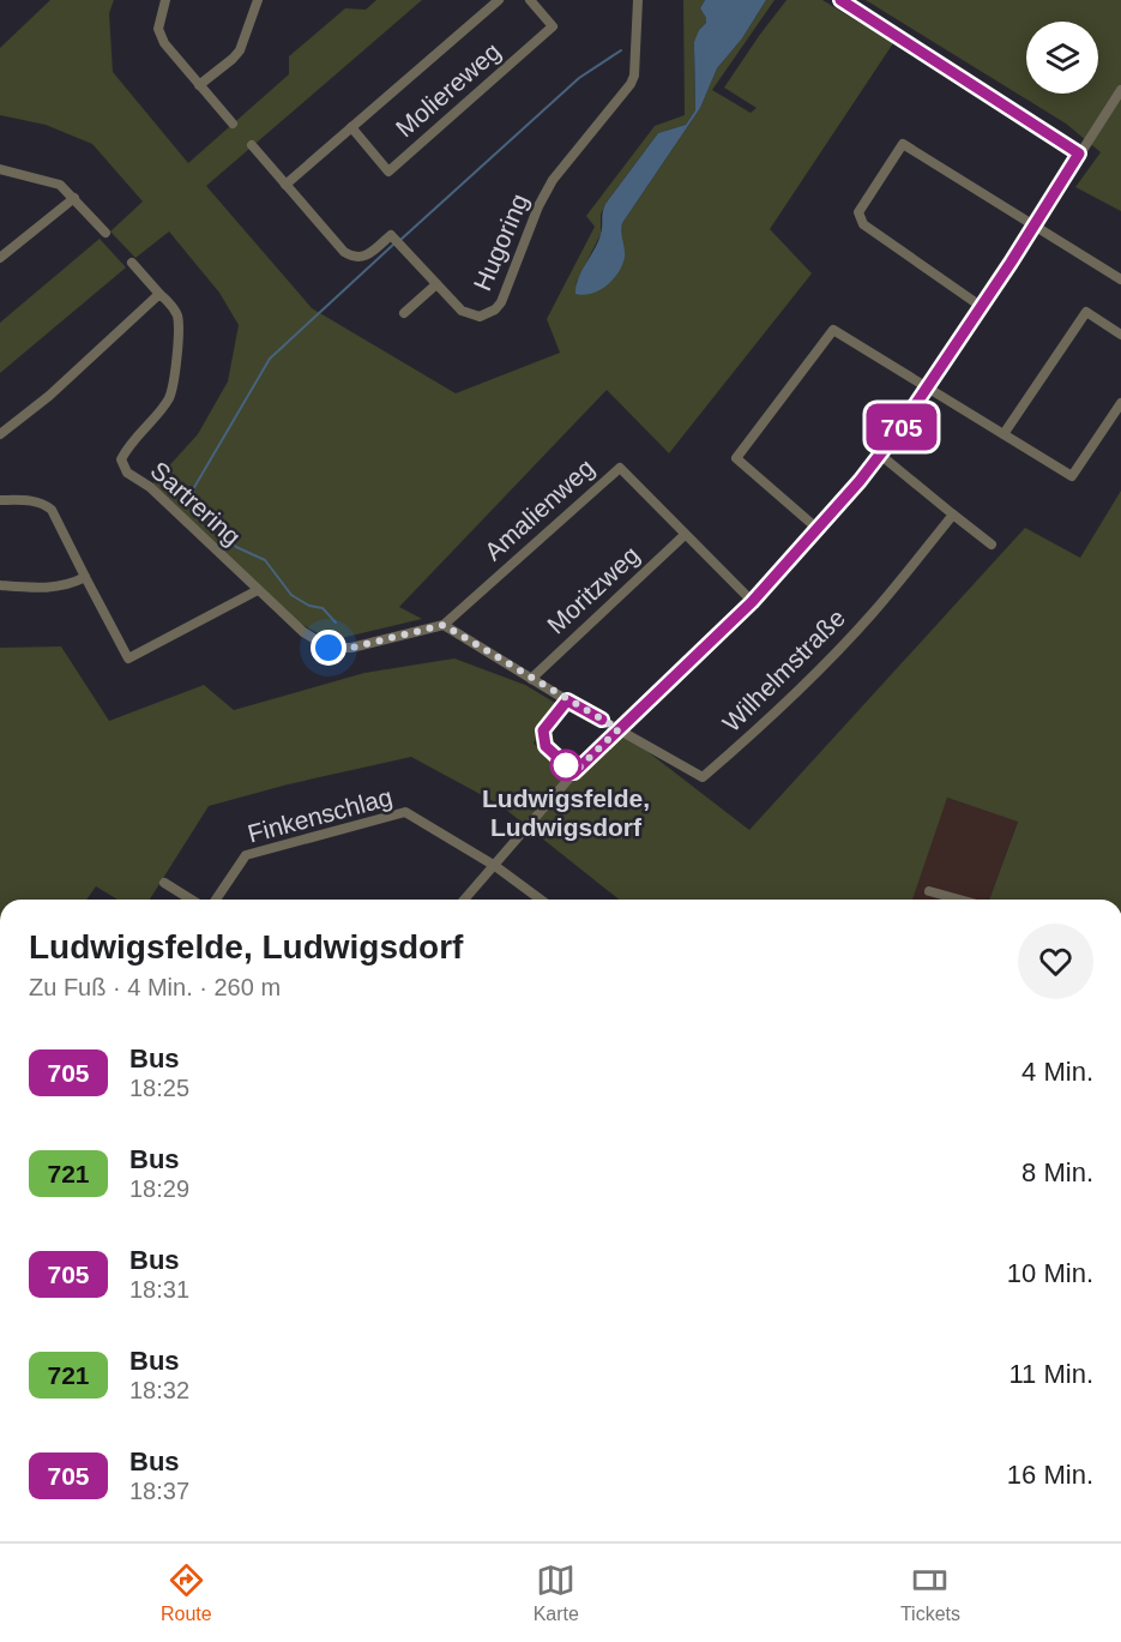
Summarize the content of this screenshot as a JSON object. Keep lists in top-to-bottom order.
{
  "streets": {
    "street": [
      "Moliereweg",
      "Hugoring",
      "Sartrering",
      "Amalienweg",
      "Moritzweg",
      "Wilhelmstraße",
      "Finkenschlag"
    ]
  },
  "crossings": [
    ["Sartrering", "Amalienweg"],
    ["Amalienweg", "Moritzweg"]
  ],
  "places": ["Ludwigsfelde, Ludwigsdorf"],
  "lines": ["bus line 705"],
  "page": {
    "on_map": "705",
    "heading": ["Ludwigsfelde, Ludwigsdorf", "Zu Fuß · 4 Min. · 260 m"],
    "list": [
      {
        "mark": "705",
        "name": "Bus",
        "note": "18:25",
        "value": "4 Min."
      },
      {
        "mark": "721",
        "name": "Bus",
        "note": "18:29",
        "value": "8 Min."
      },
      {
        "mark": "705",
        "name": "Bus",
        "note": "18:31",
        "value": "10 Min."
      },
      {
        "mark": "721",
        "name": "Bus",
        "note": "18:32",
        "value": "11 Min."
      },
      {
        "mark": "705",
        "name": "Bus",
        "note": "18:37",
        "value": "16 Min."
      }
    ],
    "tabs": ["Route", "Karte", "Tickets"]
  }
}
